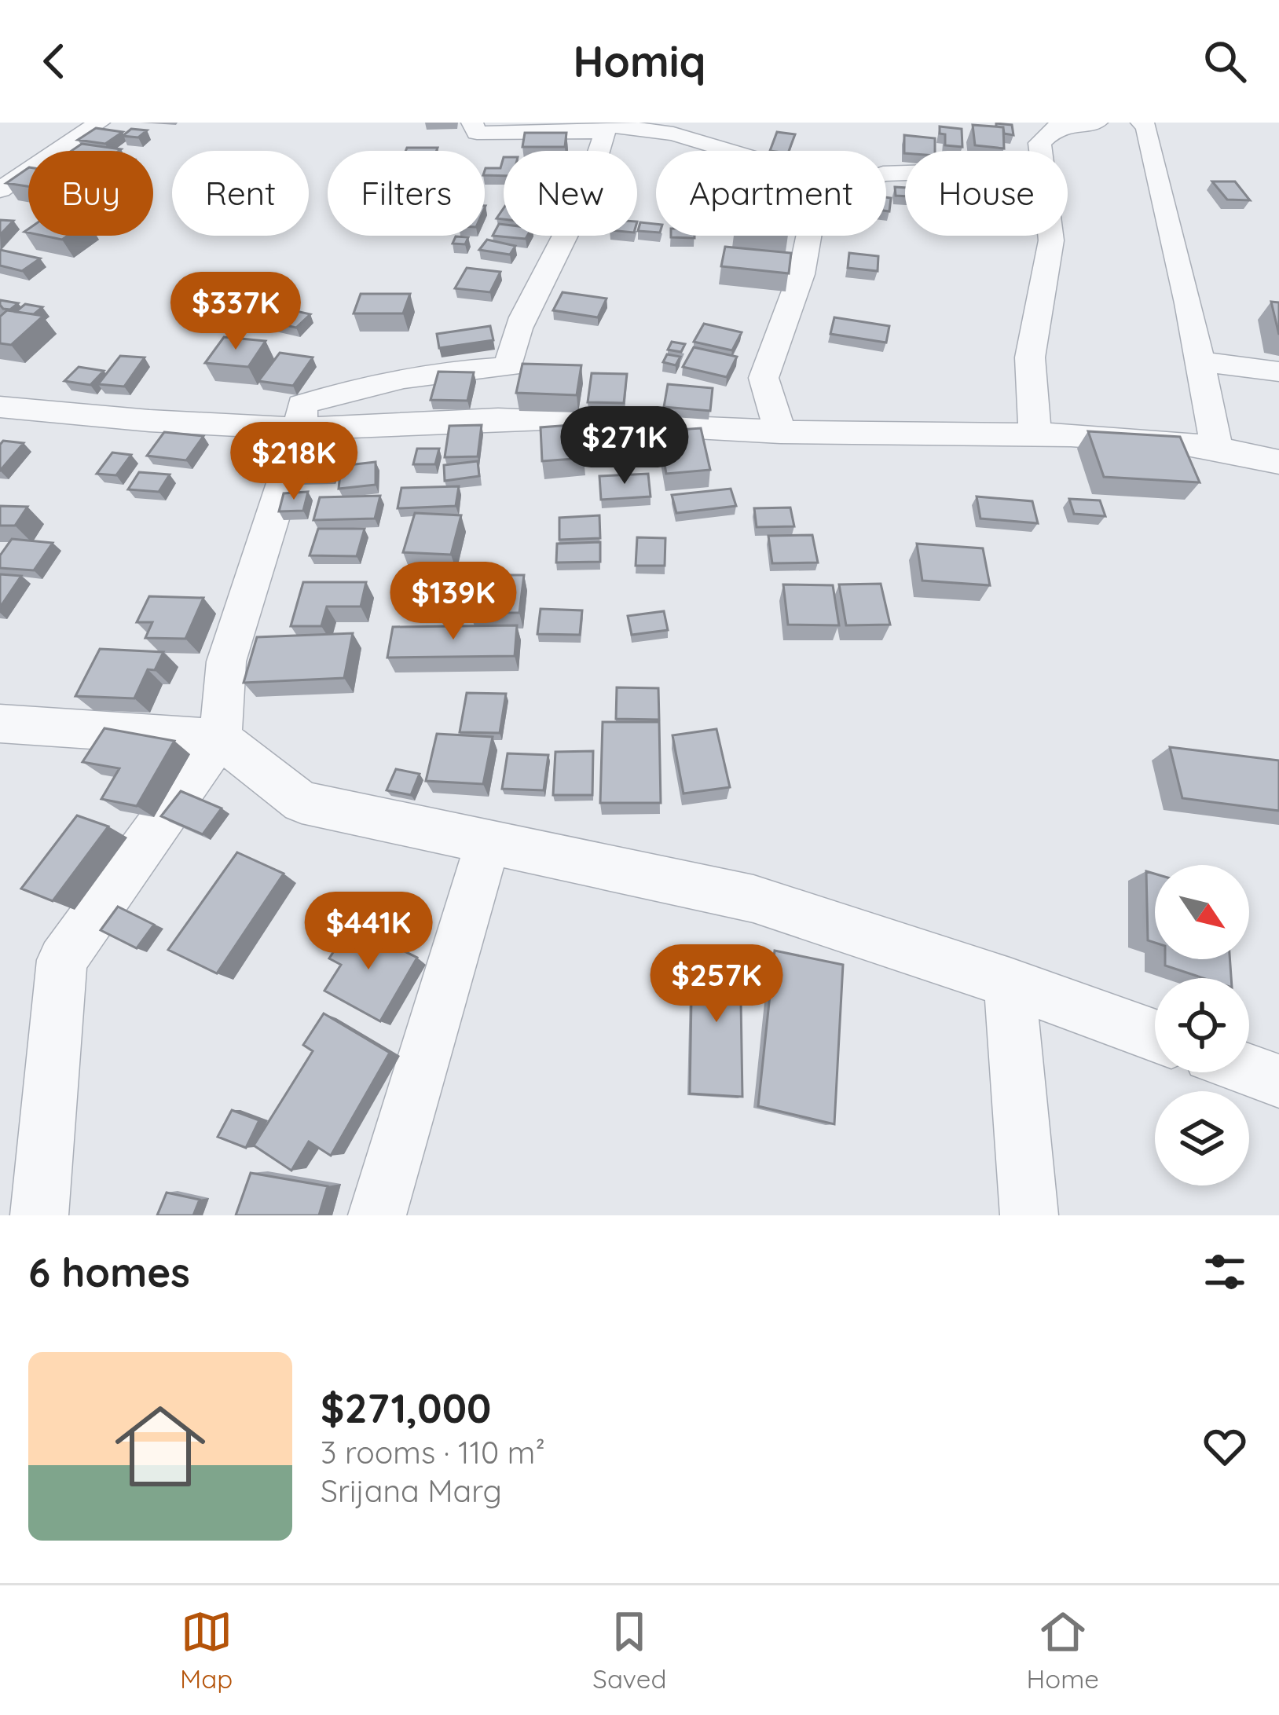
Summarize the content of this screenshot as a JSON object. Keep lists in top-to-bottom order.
{
  "north": "bottom right",
  "page": {
    "header": "Homiq",
    "chip": [
      "Buy",
      "Rent",
      "Filters",
      "New",
      "Apartment",
      "House"
    ],
    "price": [
      "$337K",
      "$271K",
      "$218K",
      "$139K",
      "$441K",
      "$257K"
    ],
    "heading": "6 homes",
    "list": [
      {
        "name": "$271,000",
        "note": "3 rooms · 110 m² · Srijana Marg"
      }
    ],
    "tabs": ["Map", "Saved", "Home"]
  }
}
